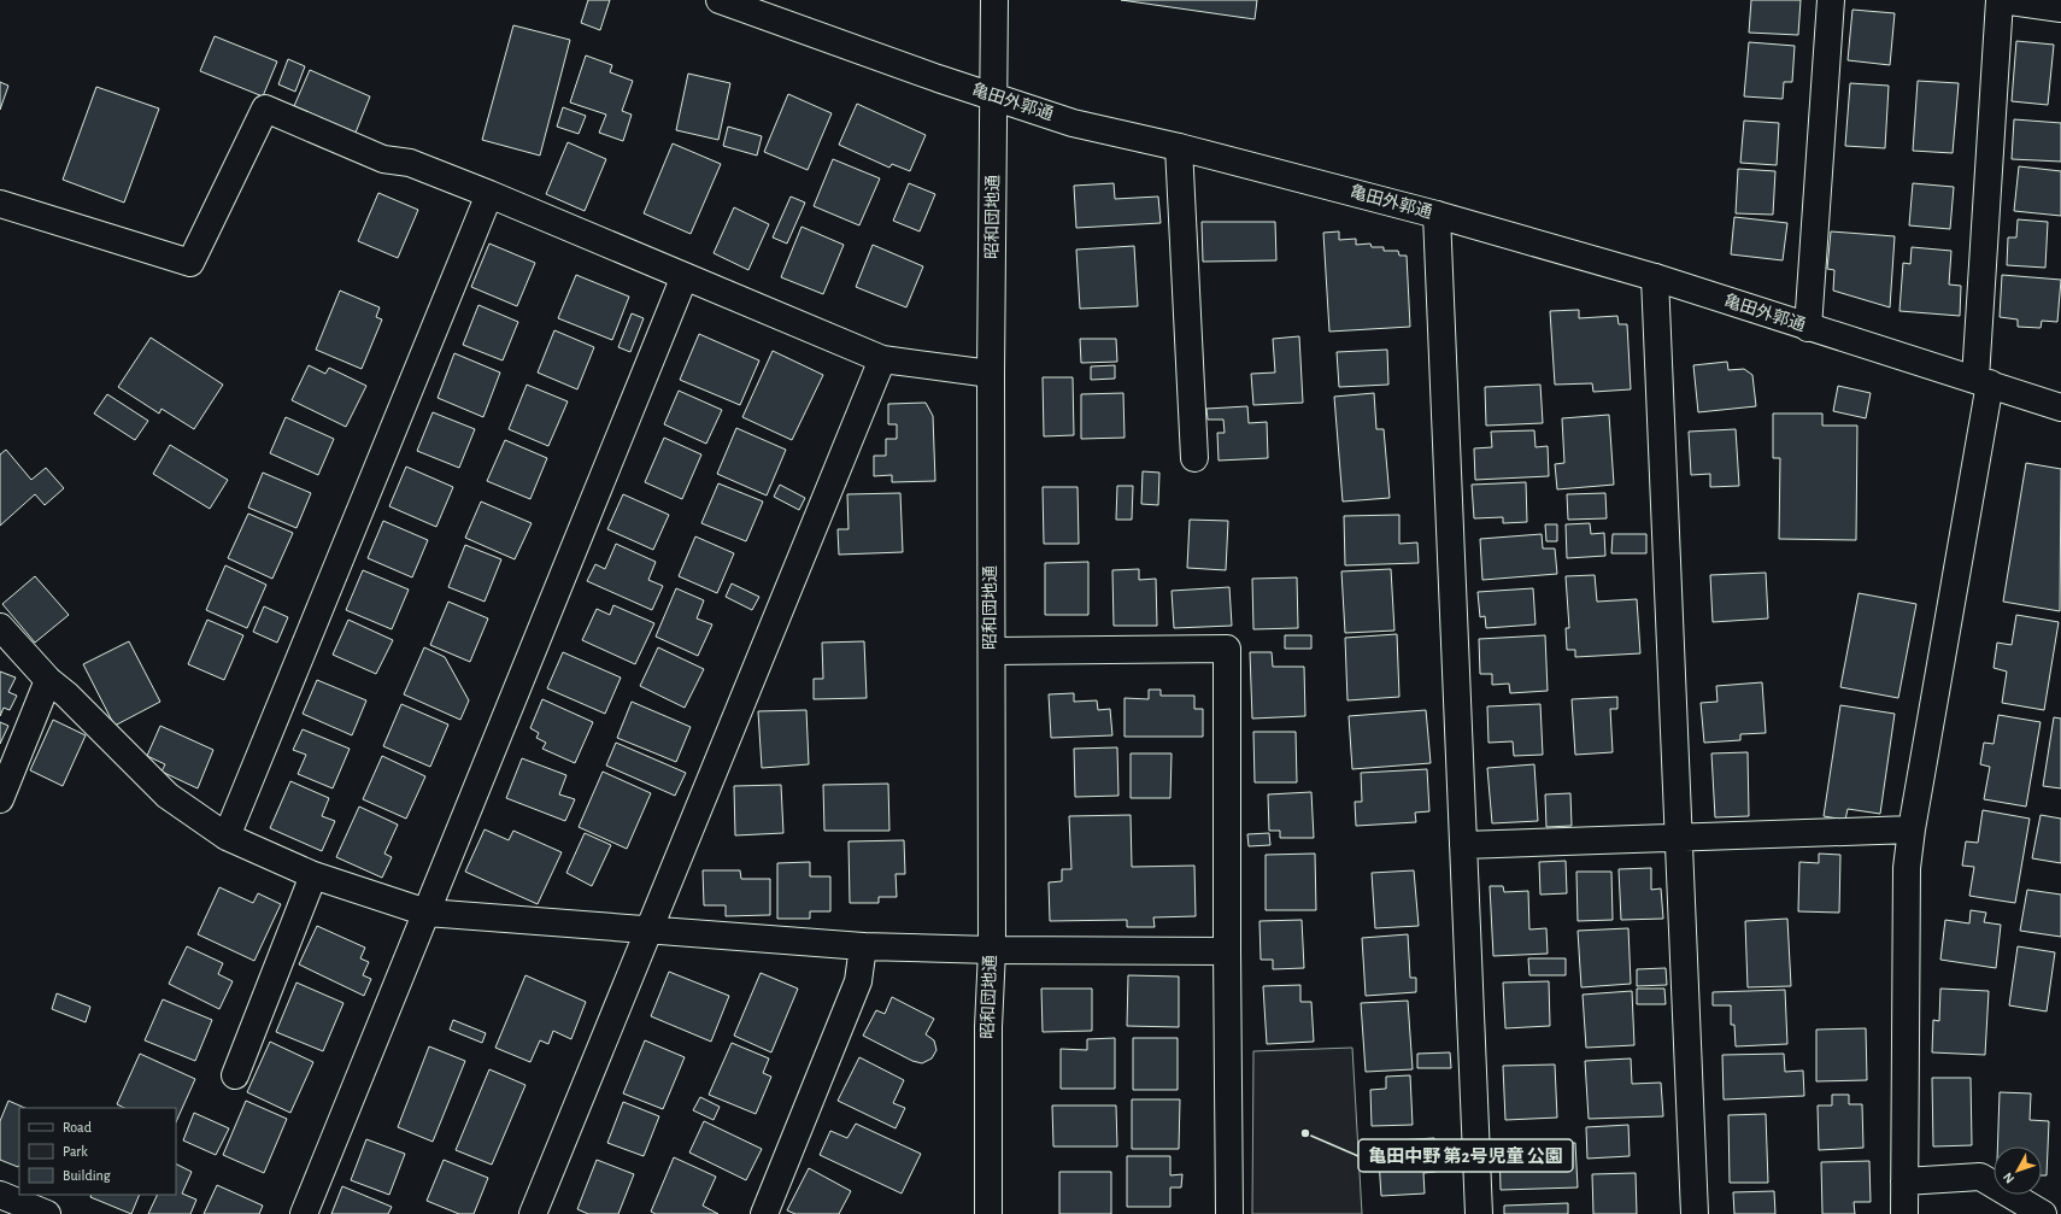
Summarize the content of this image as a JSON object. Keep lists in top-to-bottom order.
{
  "streets": {
    "street": ["亀田外郭通", "昭和団地通"]
  },
  "crossings": [
    ["亀田外郭通", "昭和団地通"]
  ],
  "places": ["亀田中野 第2号児童 公園"],
  "legend": ["Road", "Park", "Building"],
  "north": "bottom left"
}
